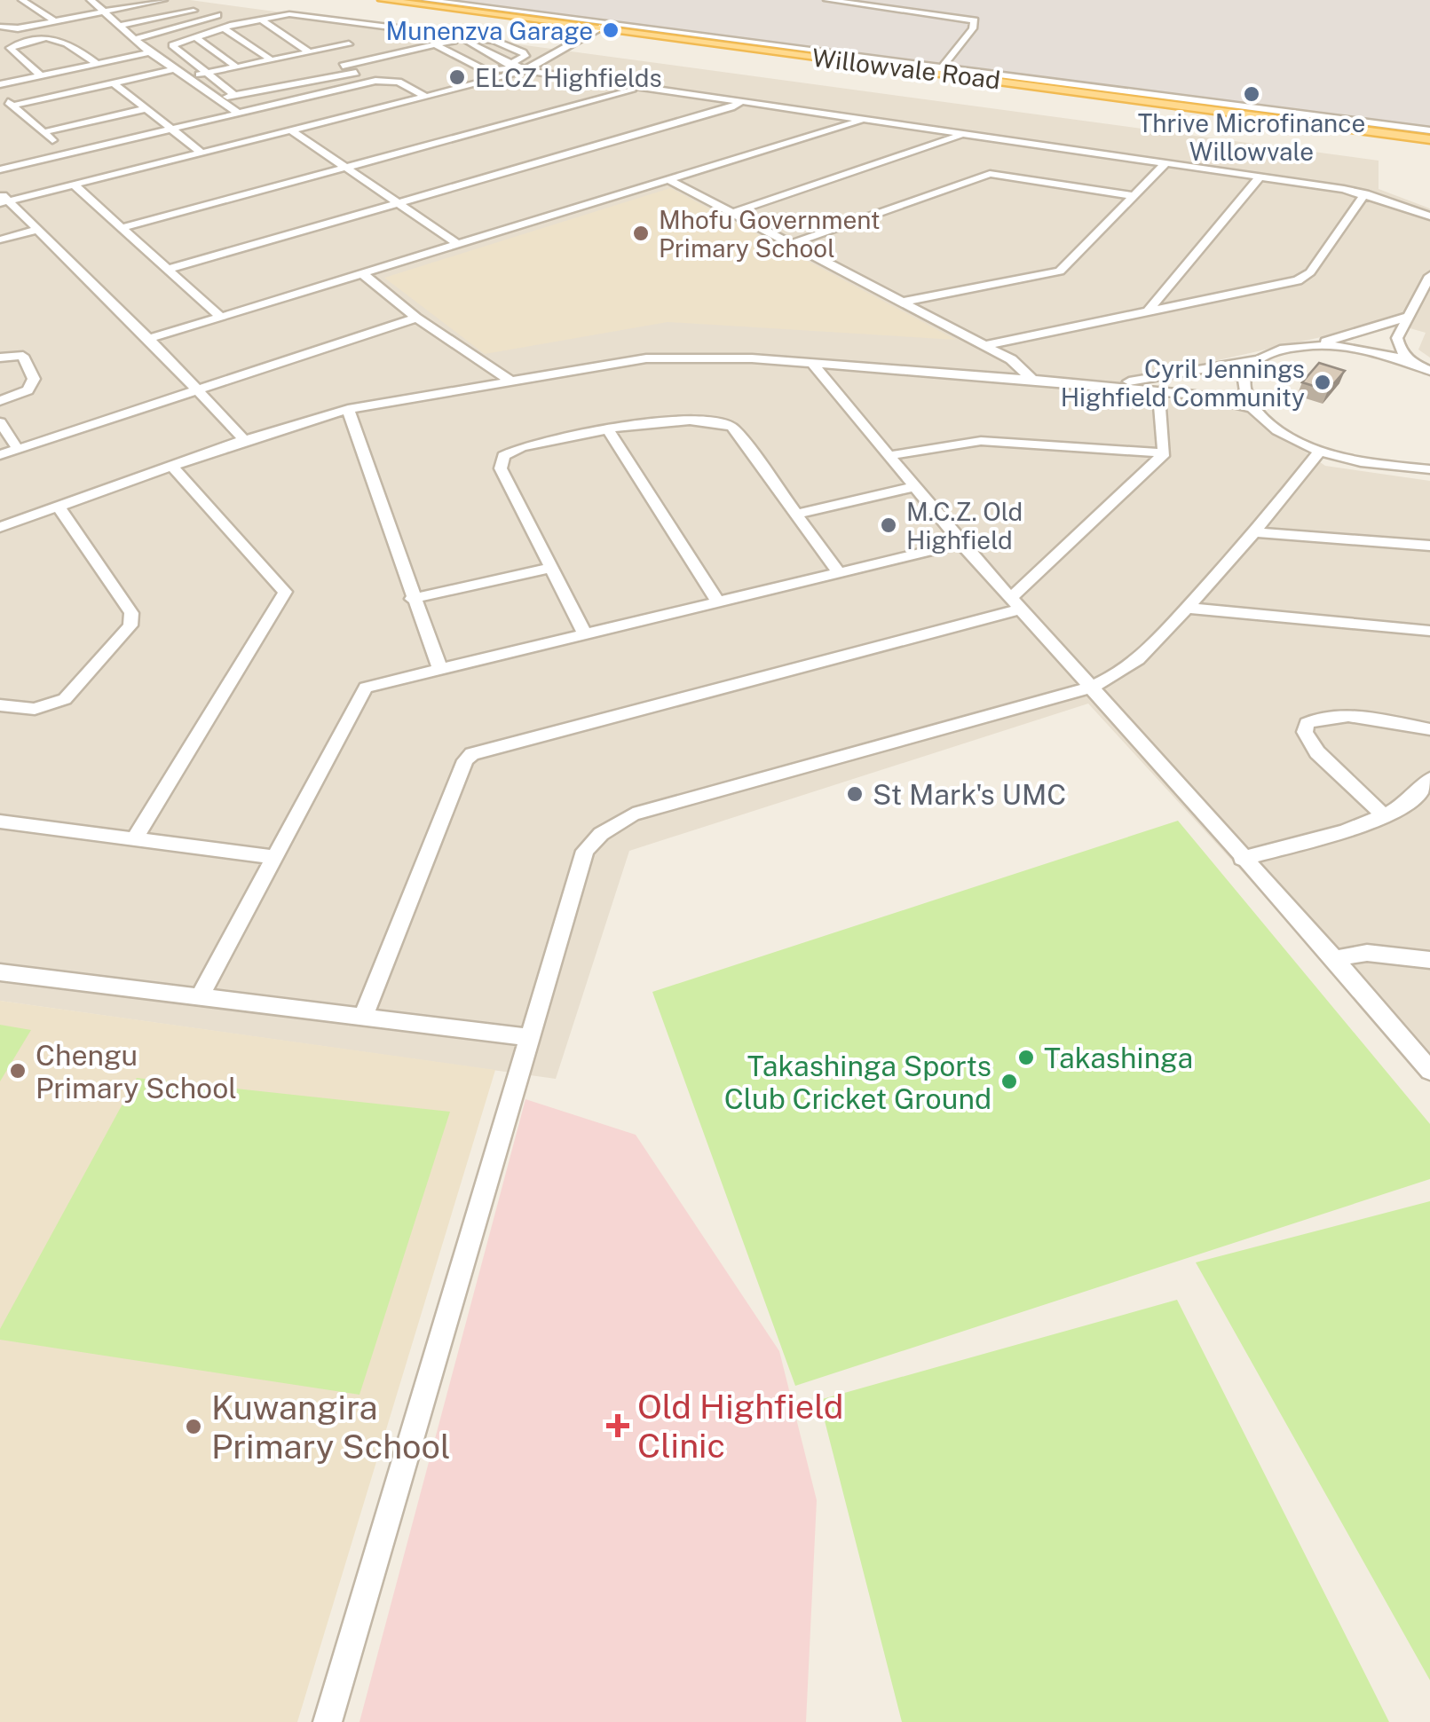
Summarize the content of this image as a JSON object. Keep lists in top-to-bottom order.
{
  "streets": {
    "main road": ["Willowvale Road"]
  },
  "places": {
    "other": [
      "Munenzva Garage",
      "ELCZ Highfields",
      "Thrive Microfinance Willowvale",
      "Mhofu Government Primary School",
      "Cyril Jennings Highfield Community",
      "M.C.Z. Old Highfield",
      "St Mark's UMC",
      "Takashinga",
      "Chengu Primary School",
      "Takashinga Sports Club Cricket Ground",
      "Kuwangira Primary School"
    ],
    "health": ["Old Highfield Clinic"]
  }
}
